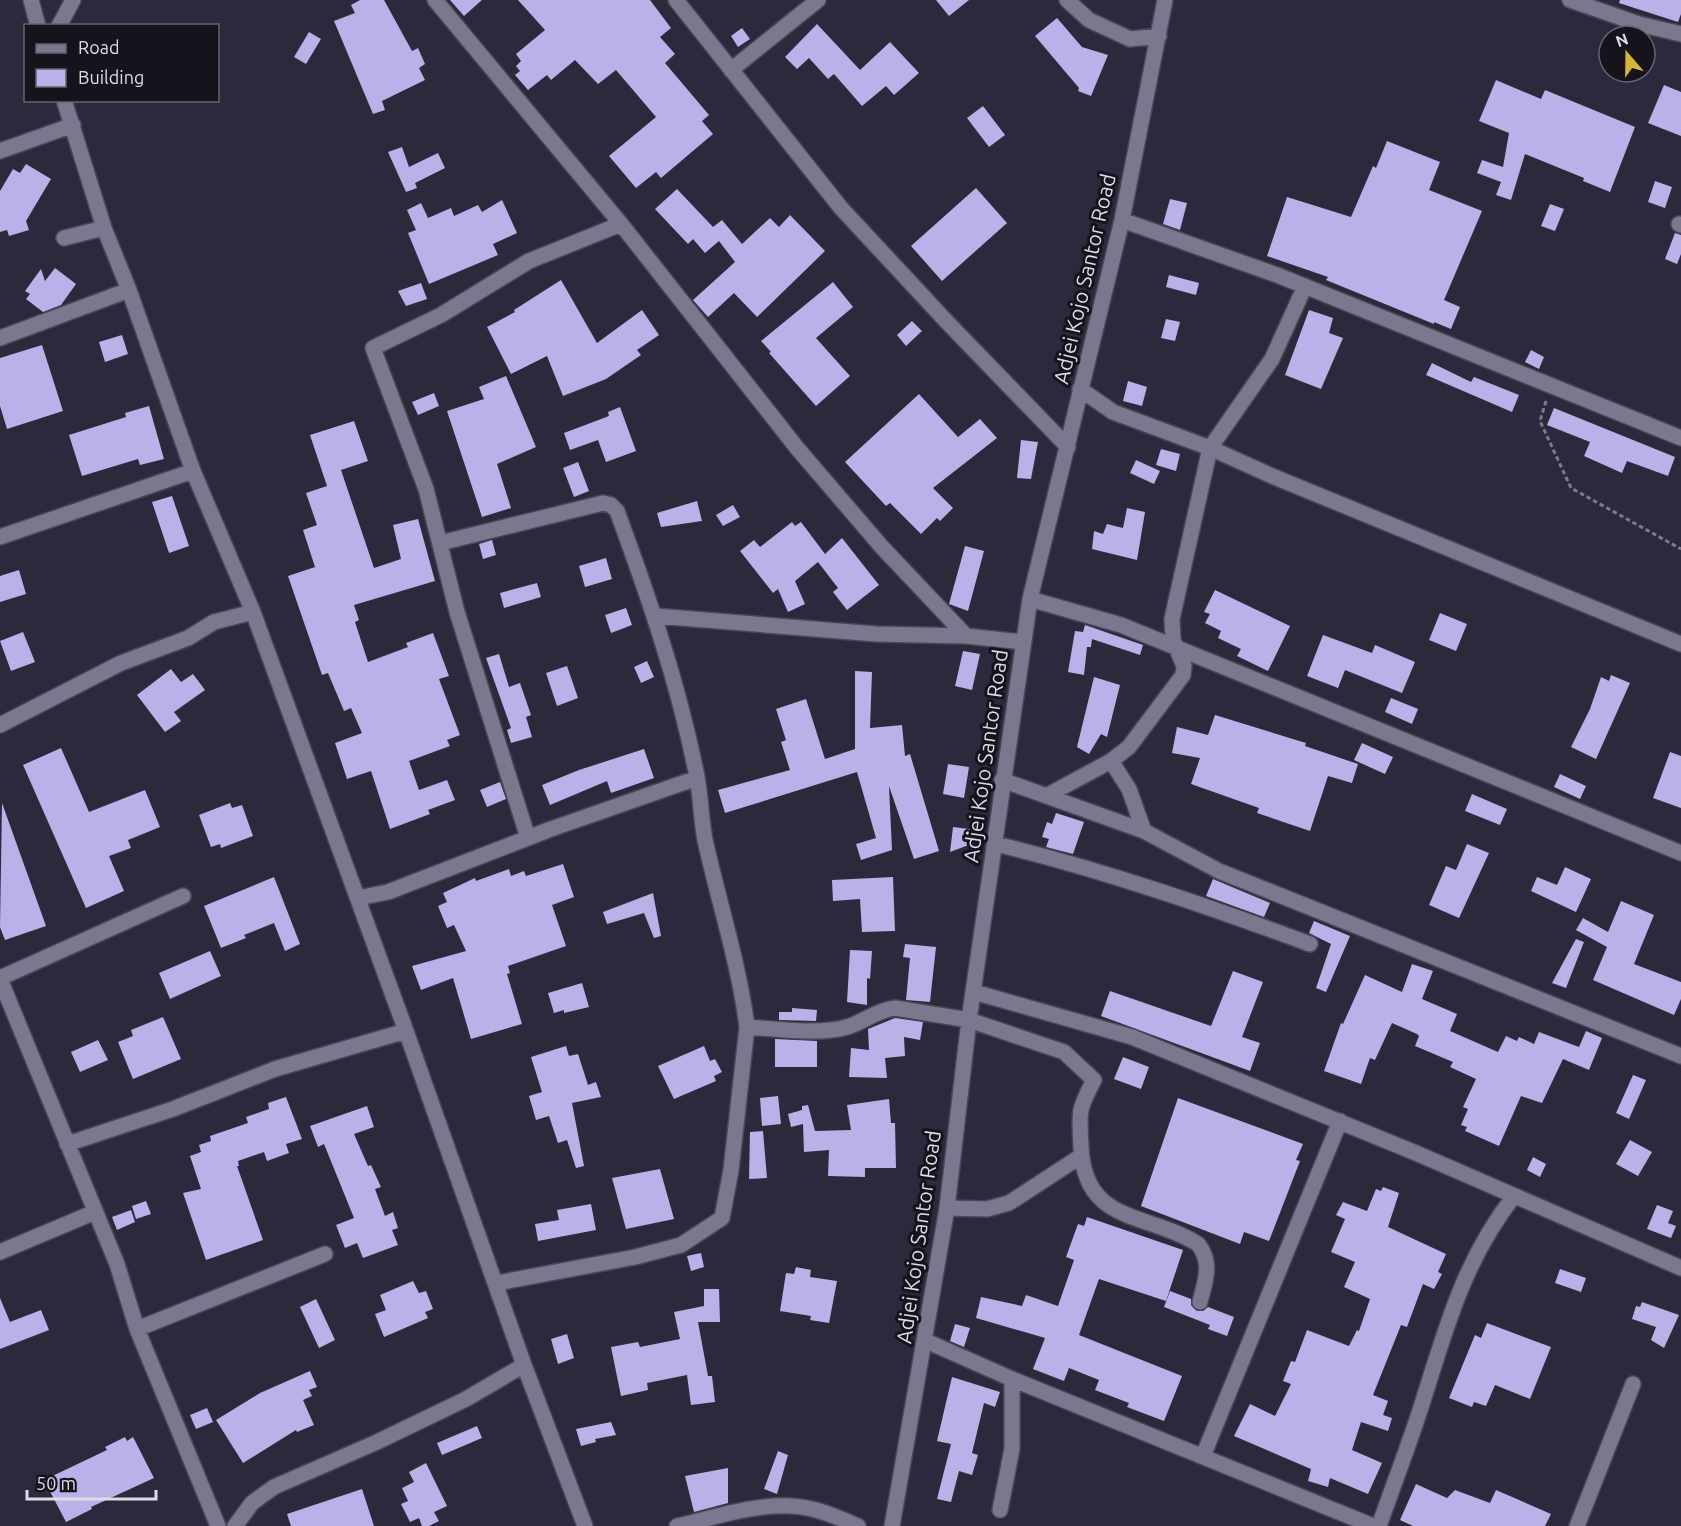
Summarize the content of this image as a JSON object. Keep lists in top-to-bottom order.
{
  "streets": {
    "street": ["Adjei Kojo Santor Road"]
  },
  "legend": ["Road", "Building"],
  "scale_bar": "50 m",
  "north": "top"
}
